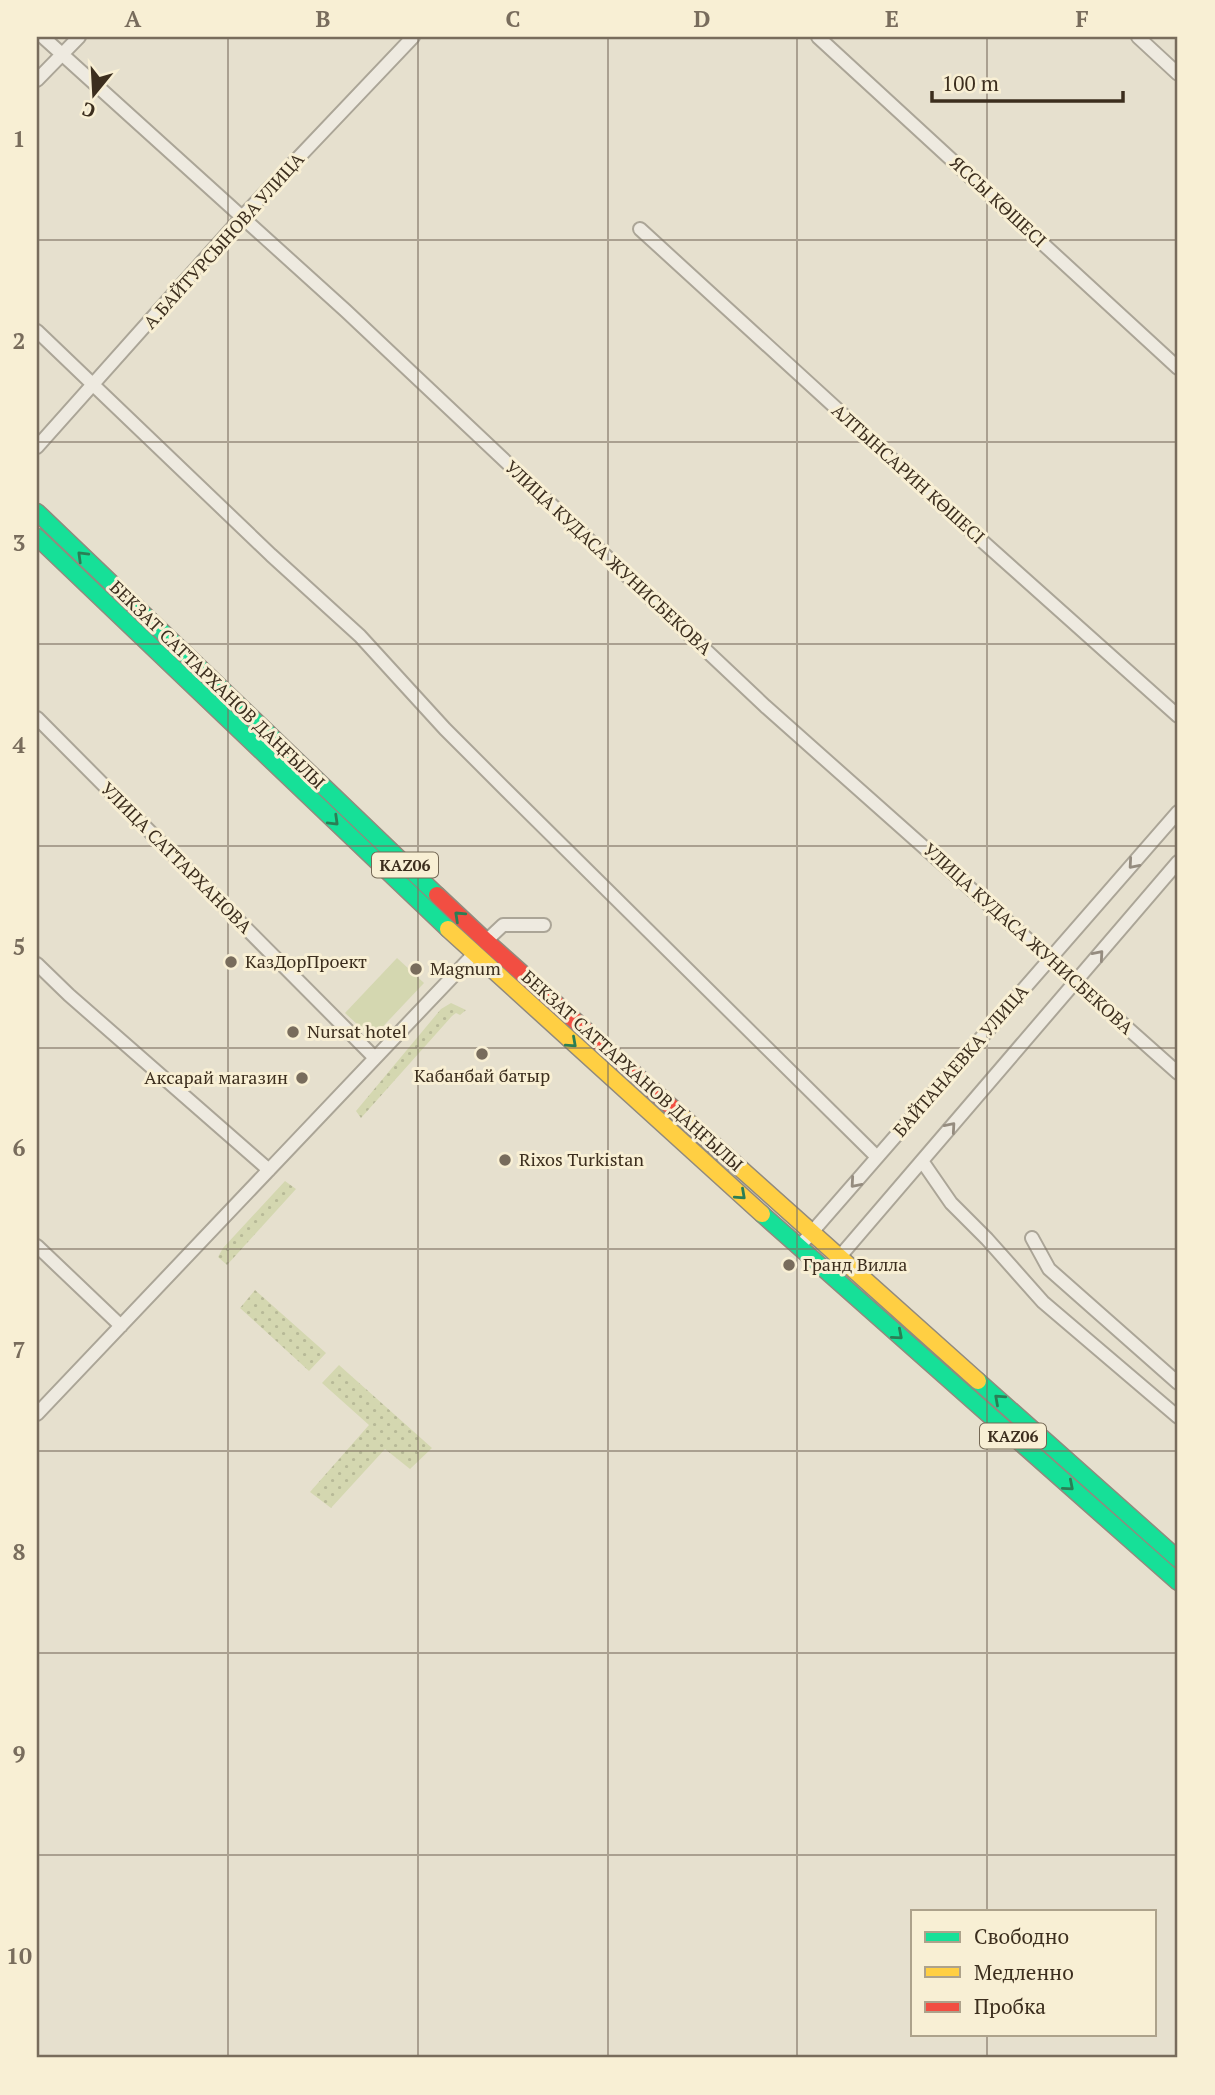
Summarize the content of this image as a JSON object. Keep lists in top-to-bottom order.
{
  "streets": {
    "main road": ["БЕКЗАТ САТТАРХАНОВ ДАҢҒЫЛЫ", "KАZ06"],
    "street": [
      "ЯССЫ КӨШЕСІ",
      "А.БАЙТУРСЫНОВА УЛИЦА",
      "АЛТЫНСАРИН КӨШЕСІ",
      "УЛИЦА КУДАСА ЖУНИСБЕКОВА",
      "УЛИЦА САТТАРХАНОВА",
      "БАЙТАНАЕВКА УЛИЦА"
    ]
  },
  "crossings": [
    ["А.БАЙТУРСЫНОВА УЛИЦА", "УЛИЦА КУДАСА ЖУНИСБЕКОВА"],
    ["УЛИЦА КУДАСА ЖУНИСБЕКОВА", "БАЙТАНАЕВКА УЛИЦА"],
    ["БЕКЗАТ САТТАРХАНОВ ДАҢҒЫЛЫ", "БАЙТАНАЕВКА УЛИЦА"]
  ],
  "places": [
    "КазДорПроект",
    "Magnum",
    "Nursat hotel",
    "Кабанбай батыр",
    "Аксарай магазин",
    "Rixos Turkistan",
    "Гранд Вилла"
  ],
  "legend": ["Свободно", "Медленно", "Пробка"],
  "scale_bar": "100 m",
  "north": "bottom",
  "grid": {
    "columns": [
      "A",
      "B",
      "C",
      "D",
      "E",
      "F"
    ],
    "rows": [
      "1",
      "2",
      "3",
      "4",
      "5",
      "6",
      "7",
      "8",
      "9",
      "10"
    ]
  }
}
